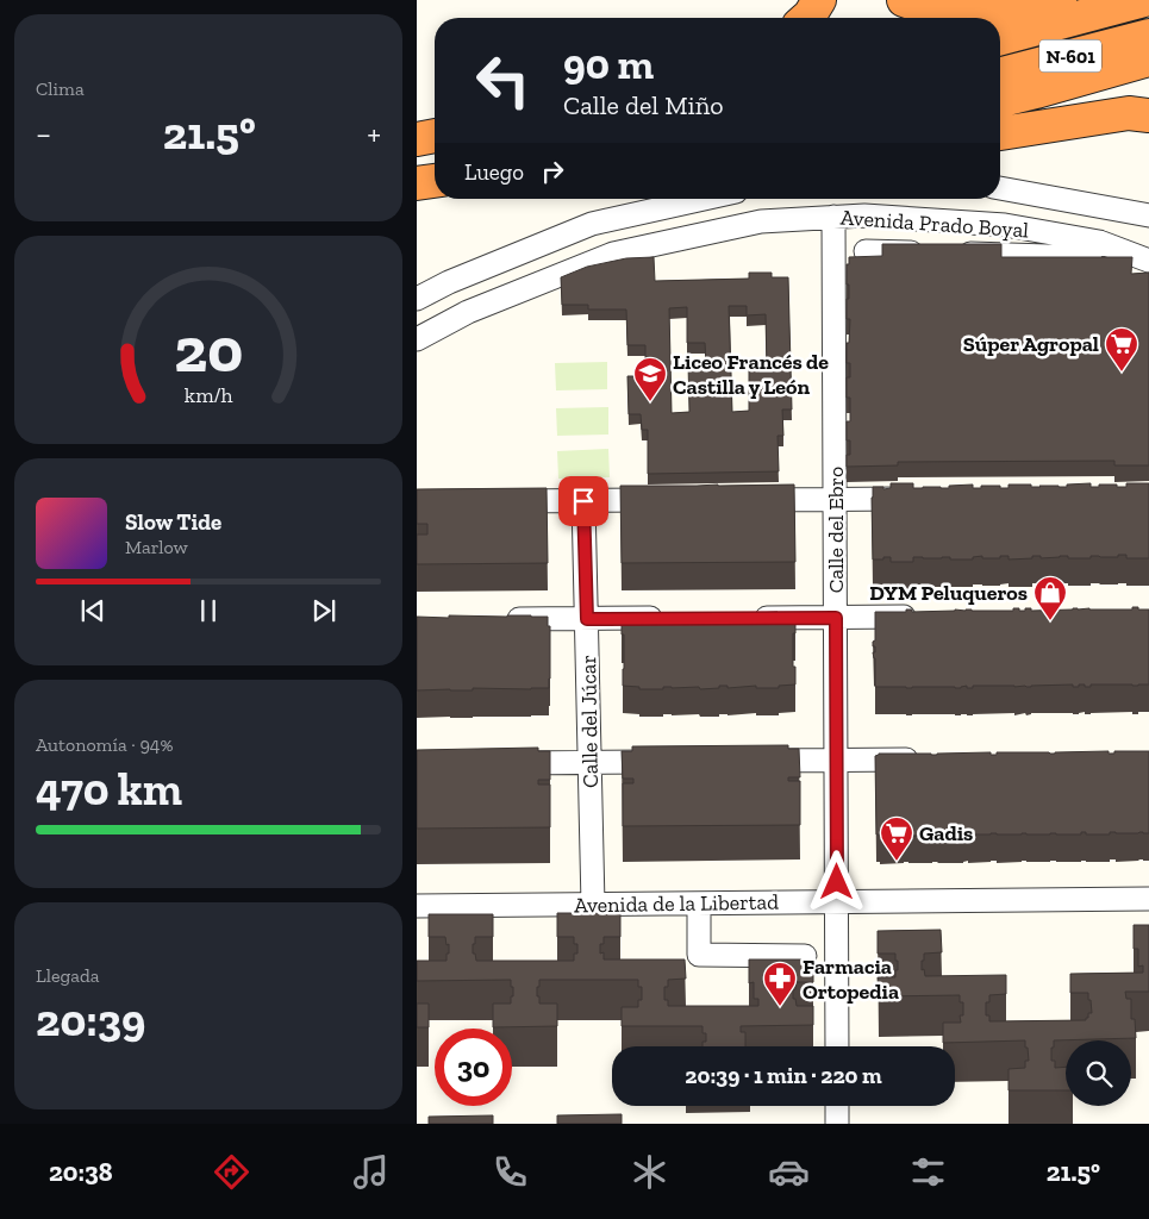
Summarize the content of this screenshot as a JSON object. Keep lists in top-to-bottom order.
{
  "streets": {
    "highway": ["N-601"],
    "street": [
      "Avenida Prado Boyal",
      "Calle del Ebro",
      "Calle del Júcar",
      "Avenida de la Libertad"
    ]
  },
  "crossings": [
    ["Avenida Prado Boyal", "Calle del Ebro"],
    ["Calle del Ebro", "Avenida de la Libertad"],
    ["Calle del Júcar", "Avenida de la Libertad"]
  ],
  "places": {
    "supermarket": ["Súper Agropal", "Gadis"],
    "school or university": ["Liceo Francés de Castilla y León"],
    "shop": ["DYM Peluqueros"],
    "pharmacy": ["Farmacia Ortopedia"]
  },
  "page": {
    "tile": [
      "Clima",
      ["Autonomía · 94%", "470 km"],
      ["Llegada", "20:39"]
    ],
    "turn": ["90 m", "Calle del Miño"],
    "heat": ["−", "21.5°", "+"],
    "then": "Luego",
    "song": ["Slow Tide", "Marlow"],
    "limit": "30",
    "trip": "20:39 · 1 min · 220 m",
    "tabs": ["20:38", "21.5°"],
    "gauge": ["20", "km/h"]
  }
}
